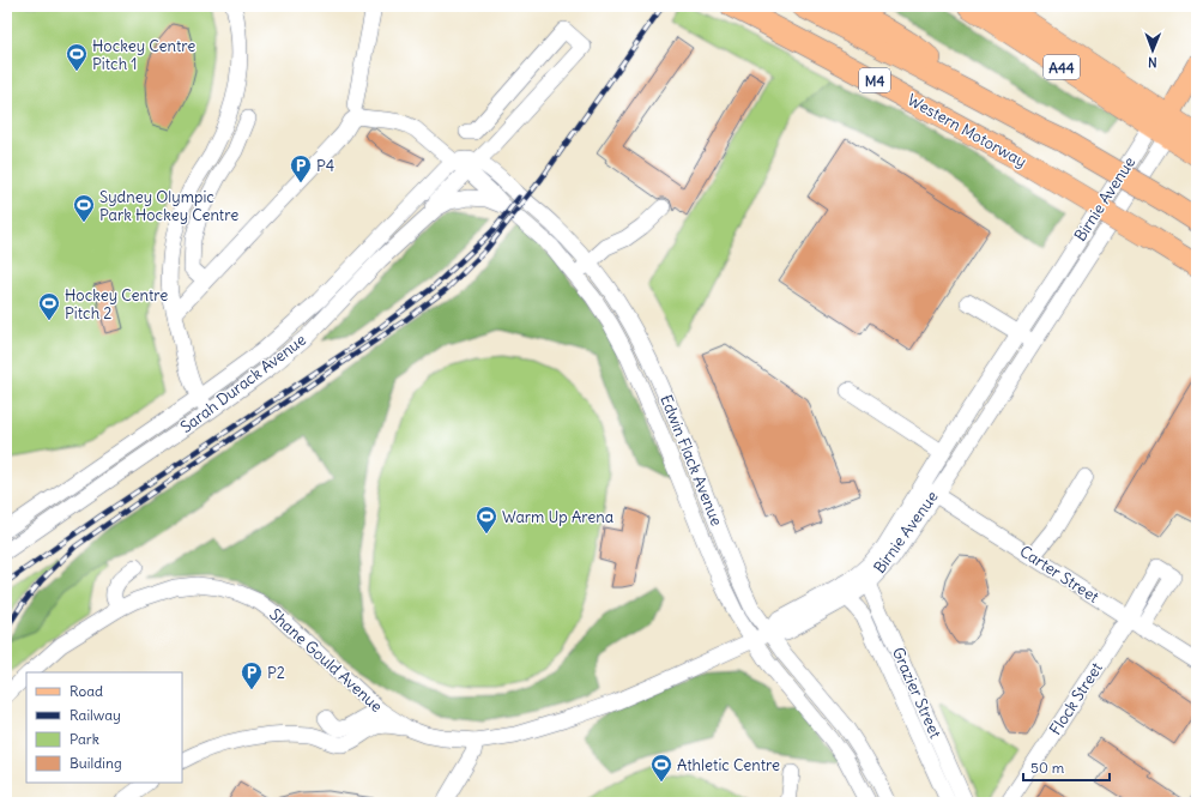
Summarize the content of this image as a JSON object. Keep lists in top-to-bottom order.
{
  "streets": {
    "highway": ["A44", "M4", "Western Motorway"],
    "main road": ["Birnie Avenue"],
    "street": [
      "Sarah Durack Avenue",
      "Edwin Flack Avenue",
      "Carter Street",
      "Shane Gould Avenue",
      "Grazier Street",
      "Flock Street"
    ]
  },
  "crossings": [
    ["A44", "Birnie Avenue"],
    ["Birnie Avenue", "Edwin Flack Avenue"],
    ["Birnie Avenue", "Carter Street"],
    ["Birnie Avenue", "Shane Gould Avenue"],
    ["Birnie Avenue", "Grazier Street"],
    ["Sarah Durack Avenue", "Edwin Flack Avenue"],
    ["Edwin Flack Avenue", "Shane Gould Avenue"],
    ["Carter Street", "Flock Street"]
  ],
  "places": {
    "sports": [
      "Hockey Centre Pitch 1",
      "Sydney Olympic Park Hockey Centre",
      "Hockey Centre Pitch 2",
      "Warm Up Arena",
      "Athletic Centre"
    ],
    "parking": ["P4", "P2"]
  },
  "legend": [
    "Road",
    "Railway",
    "Park",
    "Building"
  ],
  "scale_bar": "50 m",
  "north": "bottom"
}
